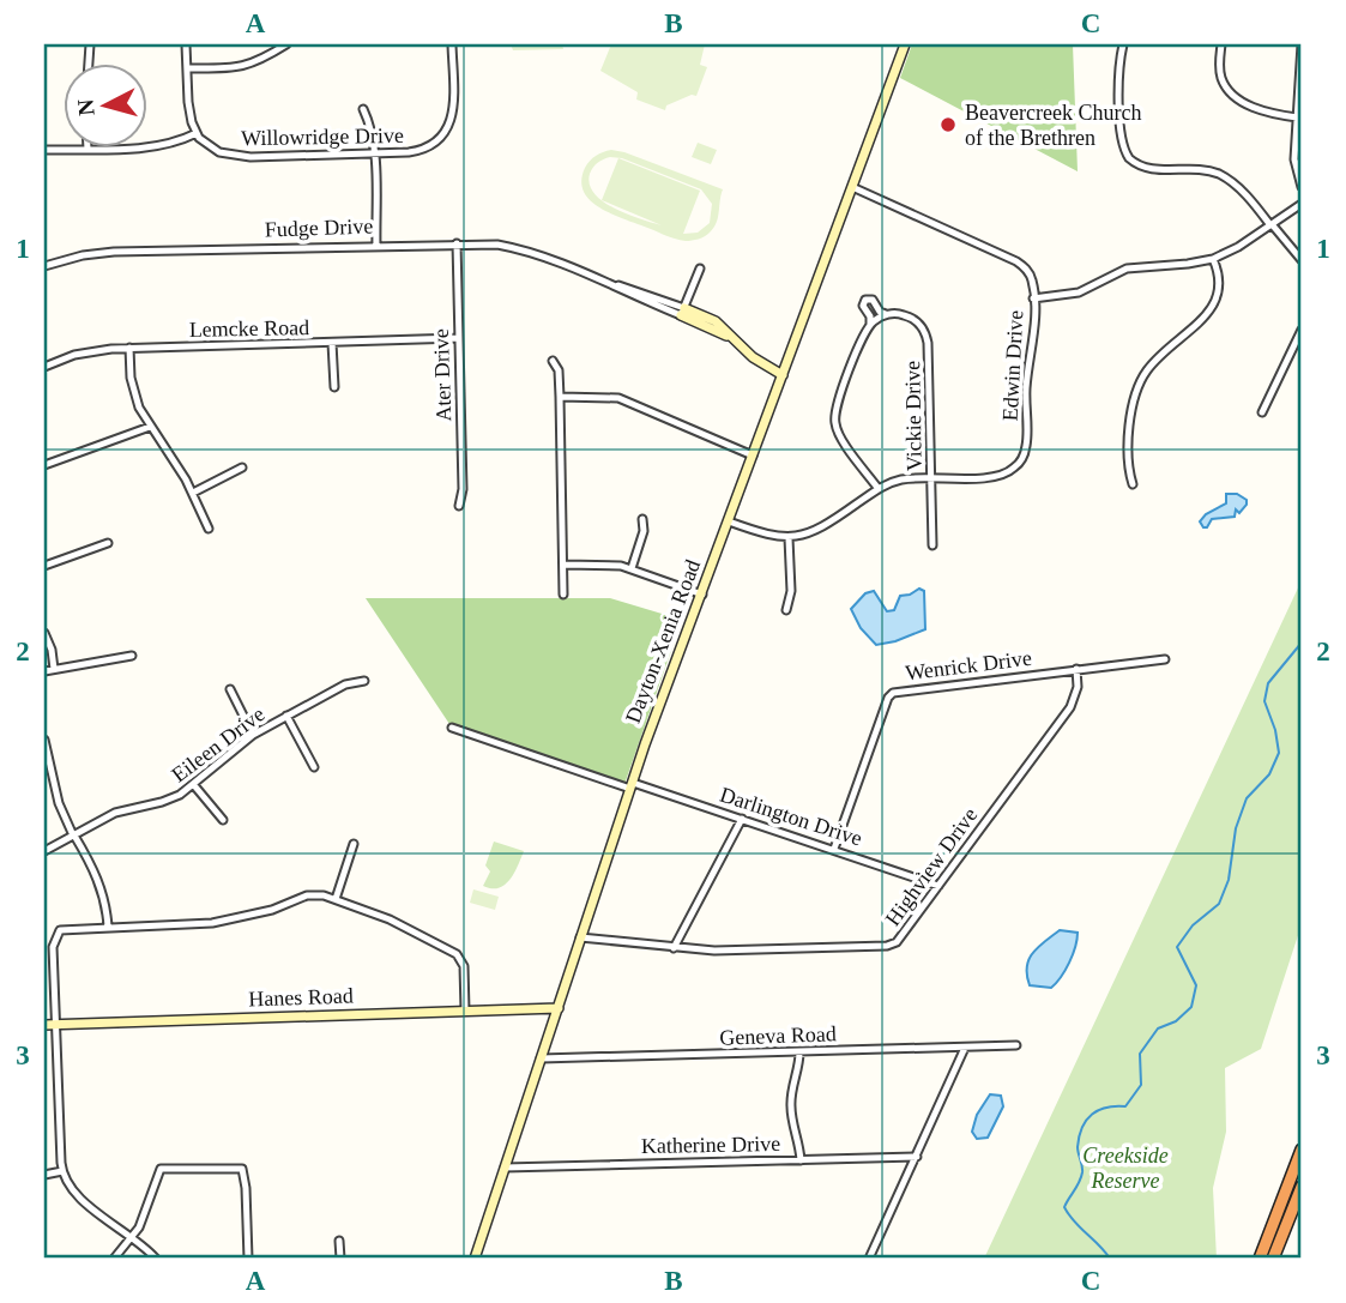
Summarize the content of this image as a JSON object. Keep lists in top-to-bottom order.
{
  "streets": {
    "main road": ["Fudge Drive", "Dayton-Xenia Road", "Hanes Road"],
    "street": [
      "Willowridge Drive",
      "Lemcke Road",
      "Edwin Drive",
      "Ater Drive",
      "Vickie Drive",
      "Wenrick Drive",
      "Eileen Drive",
      "Darlington Drive",
      "Highview Drive",
      "Geneva Road",
      "Katherine Drive"
    ]
  },
  "crossings": [
    ["Fudge Drive", "Ater Drive"],
    ["Fudge Drive", "Dayton-Xenia Road"],
    ["Lemcke Road", "Ater Drive"],
    ["Edwin Drive", "Vickie Drive"],
    ["Edwin Drive", "Dayton-Xenia Road"],
    ["Dayton-Xenia Road", "Darlington Drive"],
    ["Dayton-Xenia Road", "Highview Drive"],
    ["Dayton-Xenia Road", "Hanes Road"],
    ["Dayton-Xenia Road", "Geneva Road"],
    ["Dayton-Xenia Road", "Katherine Drive"],
    ["Wenrick Drive", "Darlington Drive"],
    ["Wenrick Drive", "Highview Drive"],
    ["Darlington Drive", "Highview Drive"]
  ],
  "parks": ["Creekside Reserve"],
  "places": ["Beavercreek Church of the Brethren"],
  "north": "left",
  "grid": {
    "columns": ["A", "B", "C"],
    "rows": ["1", "2", "3"]
  }
}
